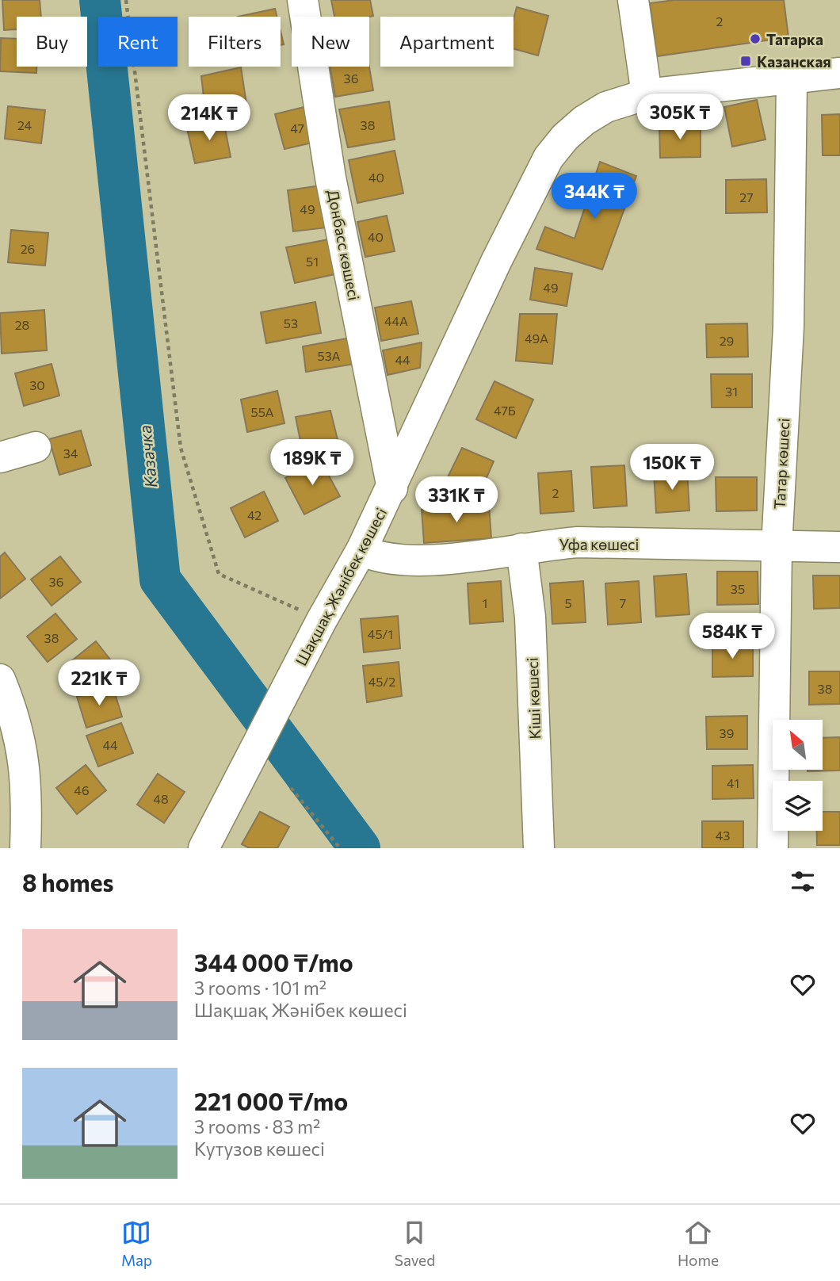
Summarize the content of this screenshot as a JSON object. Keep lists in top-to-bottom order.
{
  "streets": {
    "street": [
      "Донбасс көшесі",
      "Татар көшесі",
      "Уфа көшесі",
      "Шақшақ Жәнібек көшесі",
      "Кіші көшесі"
    ]
  },
  "crossings": [
    ["Донбасс көшесі", "Шақшақ Жәнібек көшесі"],
    ["Татар көшесі", "Уфа көшесі"],
    ["Татар көшесі", "Шақшақ Жәнібек көшесі"],
    ["Уфа көшесі", "Шақшақ Жәнібек көшесі"],
    ["Уфа көшесі", "Кіші көшесі"]
  ],
  "water": ["Казачка"],
  "places": {
    "other": ["Татарка"],
    "transit": ["Казанская"]
  },
  "house_numbers": [
    "2",
    "36",
    "24",
    "38",
    "47",
    "40",
    "27",
    "49",
    "40",
    "26",
    "51",
    "49",
    "44А",
    "53",
    "28",
    "49А",
    "29",
    "53А",
    "44",
    "30",
    "31",
    "47Б",
    "55А",
    "34",
    "2",
    "42",
    "36",
    "35",
    "1",
    "5",
    "7",
    "45/1",
    "38",
    "45/2",
    "38",
    "39",
    "44",
    "41",
    "46",
    "48",
    "43"
  ],
  "north": "top left",
  "page": {
    "chip": [
      "Buy",
      "Rent",
      "Filters",
      "New",
      "Apartment"
    ],
    "price": [
      "305K ₸",
      "214K ₸",
      "344K ₸",
      "189K ₸",
      "150K ₸",
      "331K ₸",
      "584K ₸",
      "221K ₸"
    ],
    "heading": "8 homes",
    "list": [
      {
        "name": "344 000 ₸/mo",
        "note": "3 rooms · 101 m² · Шақшақ Жәнібек көшесі"
      },
      {
        "name": "221 000 ₸/mo",
        "note": "3 rooms · 83 m² · Кутузов көшесі"
      }
    ],
    "tabs": ["Map", "Saved", "Home"]
  }
}
